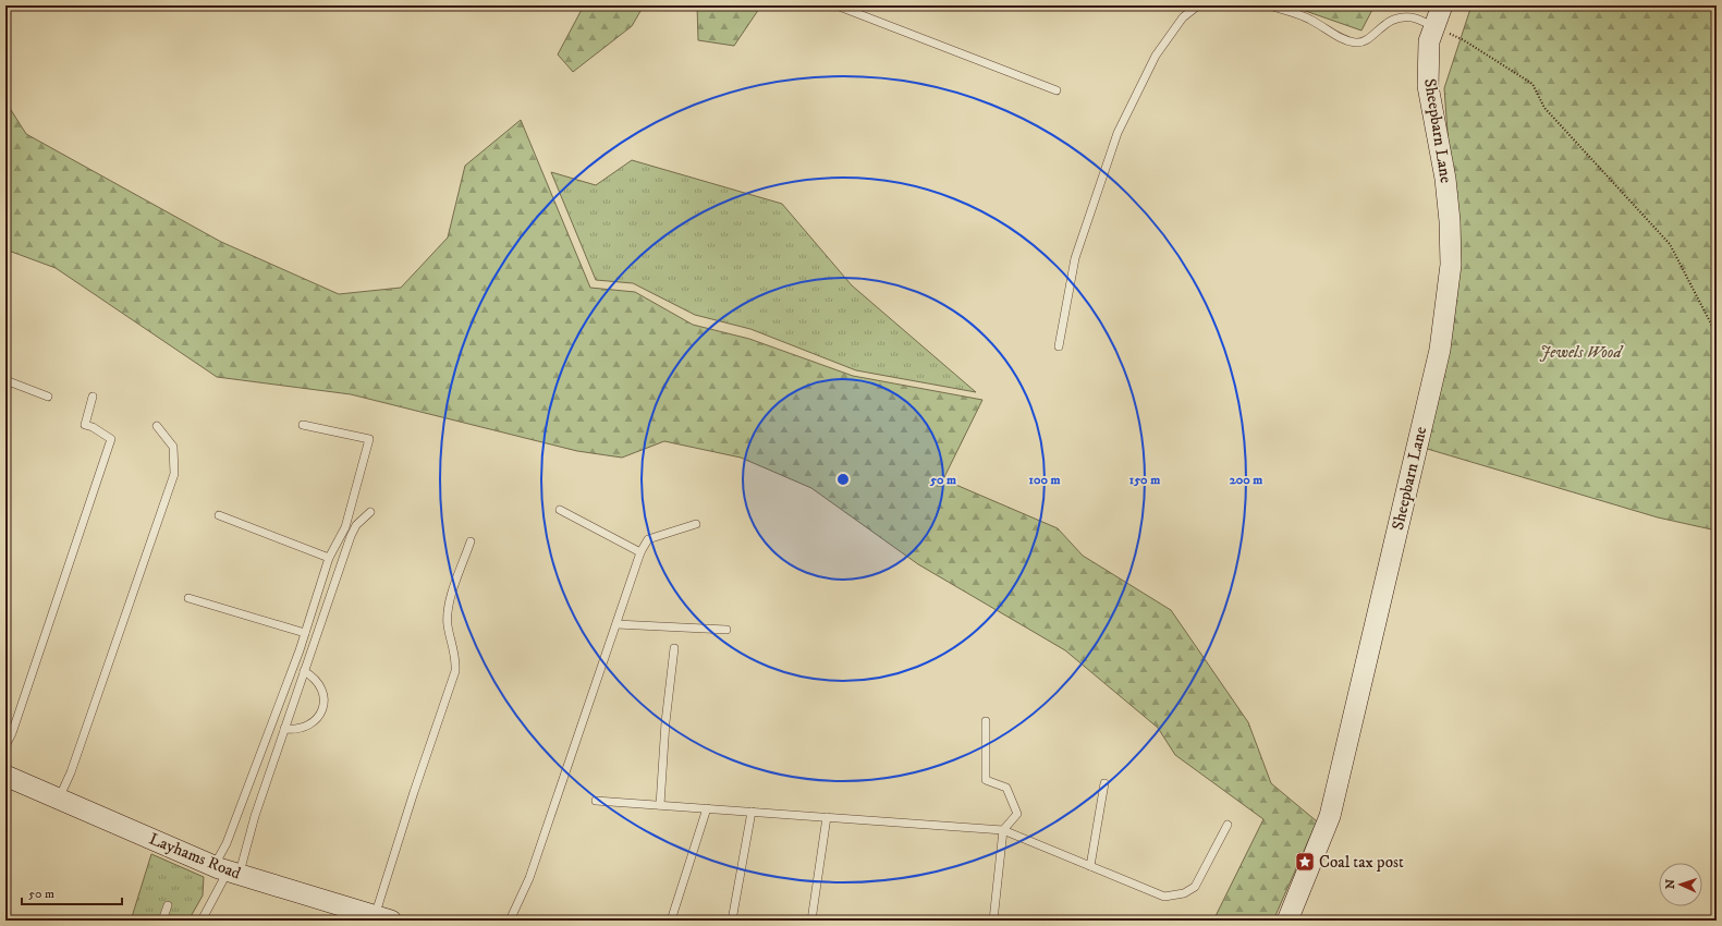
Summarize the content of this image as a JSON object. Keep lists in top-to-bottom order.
{
  "streets": {
    "street": ["Sheepbarn Lane", "Layhams Road"]
  },
  "parks": ["Jewels Wood"],
  "places": {
    "place": ["Coal tax post"]
  },
  "scale_bar": "50 m",
  "north": "left",
  "rings": [
    "50 m",
    "100 m",
    "150 m",
    "200 m"
  ]
}
